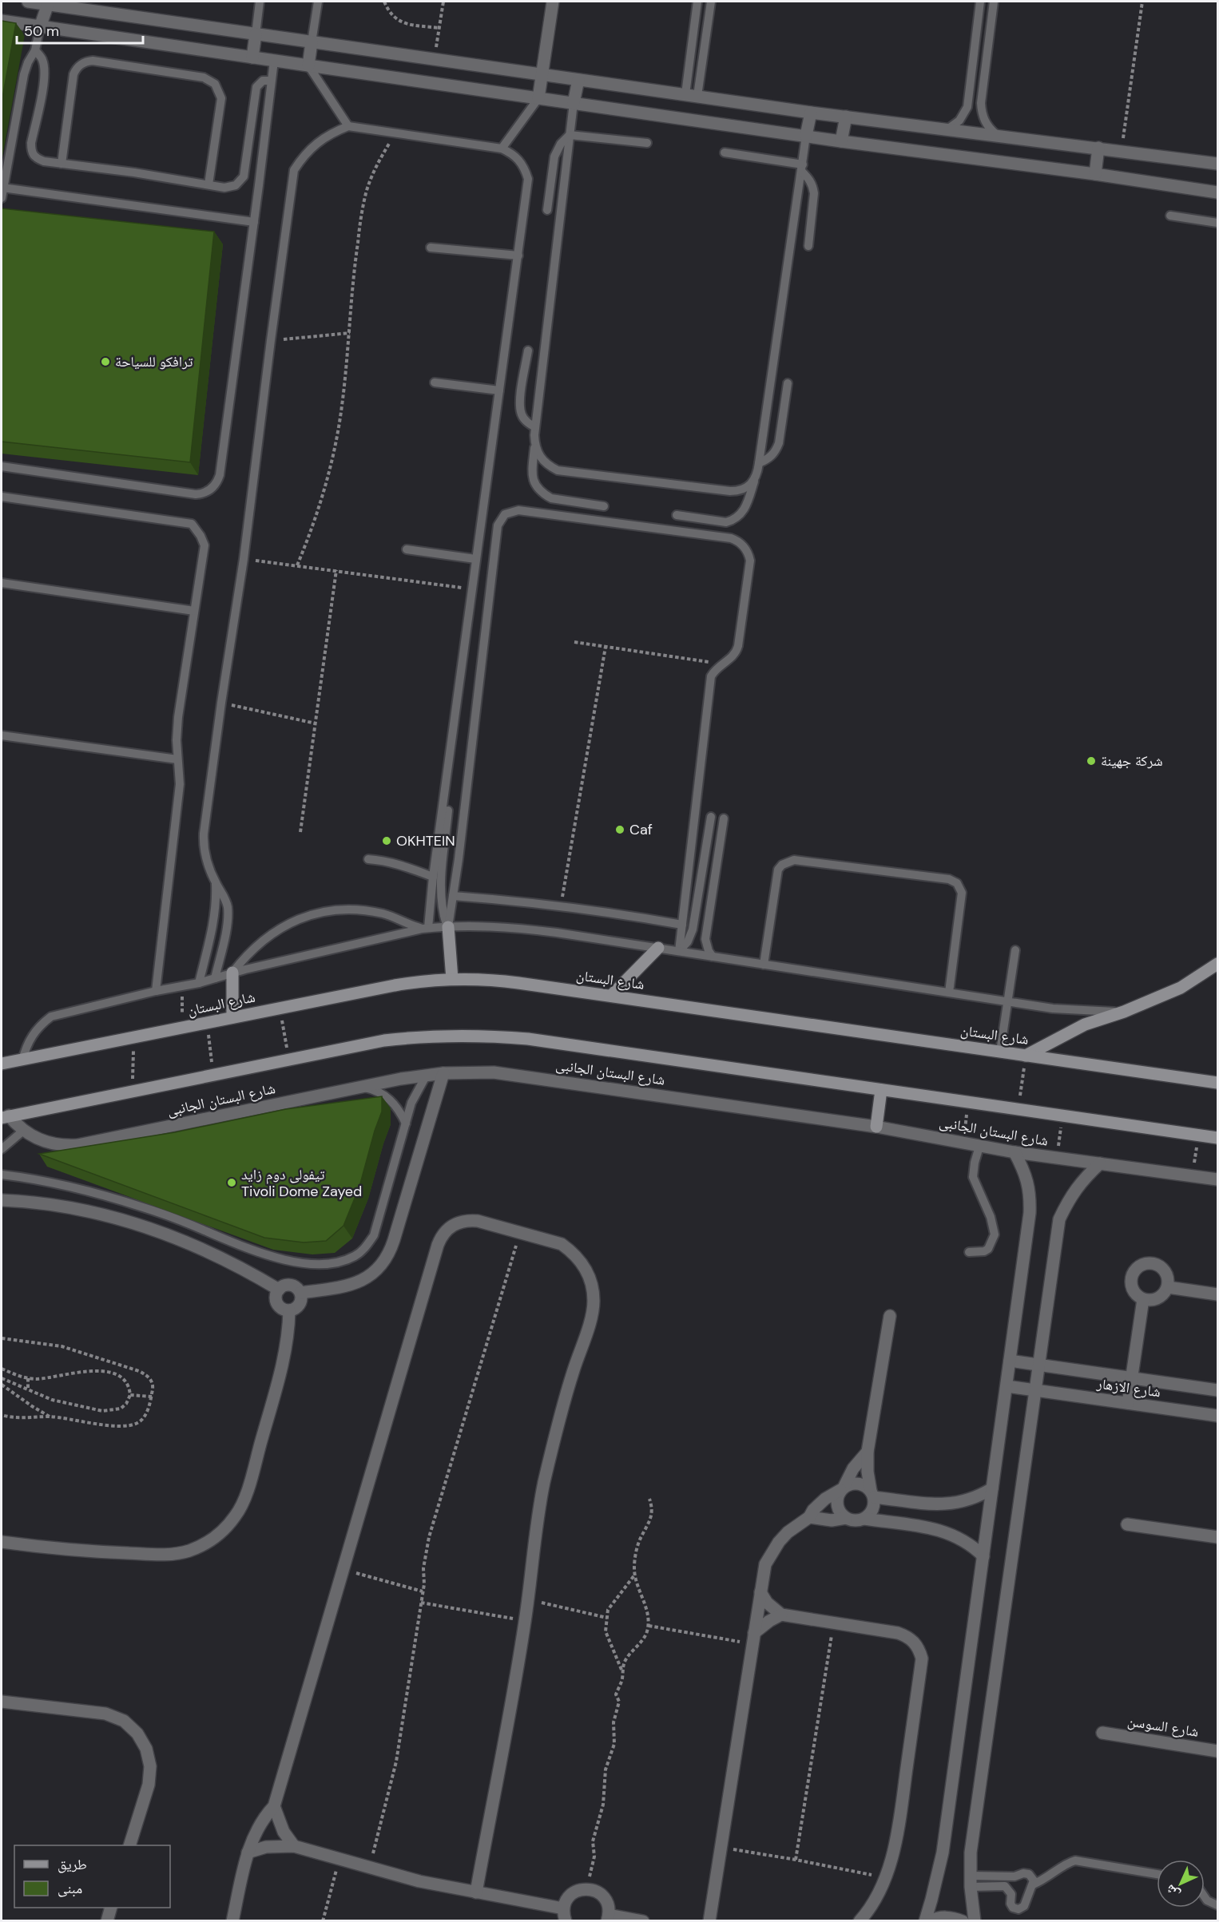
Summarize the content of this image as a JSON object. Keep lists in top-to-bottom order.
{
  "streets": {
    "street": [
      "شارع البستان",
      "شارع البستان الجانبى",
      "شارع الازهار",
      "شارع السوسن"
    ]
  },
  "places": [
    "ترافكو للسياحة",
    "شركة جهينة",
    "Caf",
    "OKHTEIN",
    "تيفولى دوم زايد Tivoli Dome Zayed"
  ],
  "legend": ["طريق", "مبنى"],
  "scale_bar": "50 m",
  "north": "bottom left"
}
